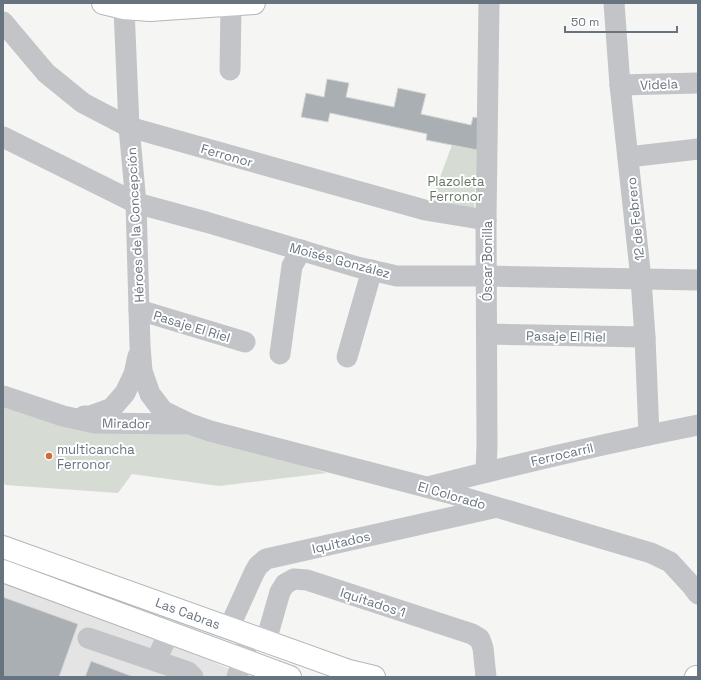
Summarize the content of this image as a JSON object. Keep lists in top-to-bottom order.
{
  "streets": {
    "main road": ["Las Cabras"],
    "street": [
      "Videla",
      "Ferronor",
      "12 de Febrero",
      "Héroes de la Concepción",
      "Moisés González",
      "Óscar Bonilla",
      "Pasaje El Riel",
      "Mirador",
      "Ferrocarril",
      "El Colorado",
      "Iquitados",
      "Iquitados 1"
    ]
  },
  "crossings": [
    ["Videla", "12 de Febrero"],
    ["Ferronor", "Héroes de la Concepción"],
    ["Ferronor", "Óscar Bonilla"],
    ["12 de Febrero", "Moisés González"],
    ["12 de Febrero", "Pasaje El Riel"],
    ["12 de Febrero", "Ferrocarril"],
    ["Héroes de la Concepción", "Moisés González"],
    ["Héroes de la Concepción", "Pasaje El Riel"],
    ["Héroes de la Concepción", "Mirador"],
    ["Héroes de la Concepción", "El Colorado"],
    ["Moisés González", "Óscar Bonilla"],
    ["Óscar Bonilla", "Pasaje El Riel"],
    ["Óscar Bonilla", "Ferrocarril"],
    ["Mirador", "El Colorado"],
    ["Ferrocarril", "El Colorado"],
    ["El Colorado", "Iquitados"],
    ["Iquitados", "Las Cabras"],
    ["Iquitados 1", "Las Cabras"]
  ],
  "parks": ["Plazoleta Ferronor"],
  "places": ["multicancha Ferronor"],
  "scale_bar": "50 m"
}
